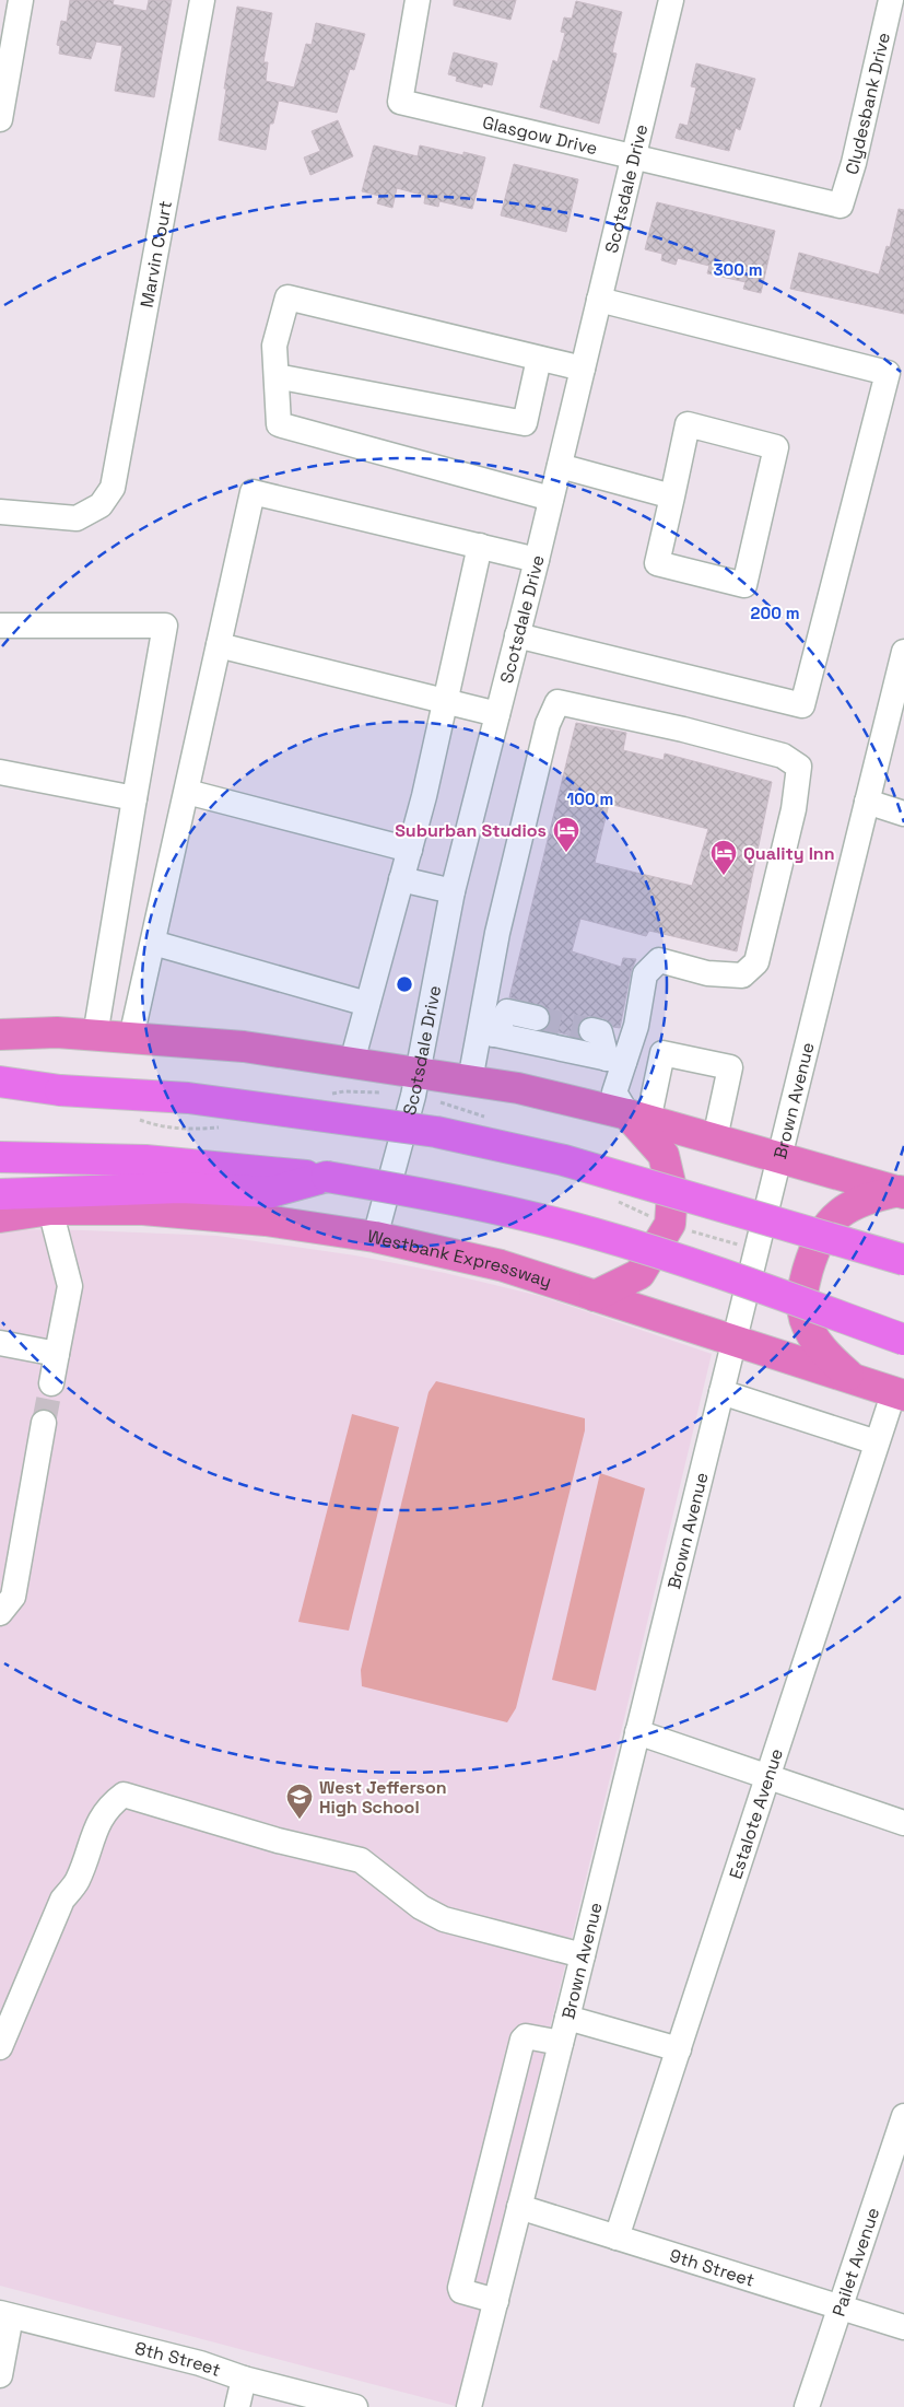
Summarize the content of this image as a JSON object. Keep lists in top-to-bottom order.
{
  "streets": {
    "main road": ["Westbank Expressway"],
    "street": [
      "Clydesbank Drive",
      "Glasgow Drive",
      "Scotsdale Drive",
      "Marvin Court",
      "Brown Avenue",
      "Estalote Avenue",
      "Pailet Avenue",
      "9th Street",
      "8th Street"
    ]
  },
  "crossings": [
    ["Clydesbank Drive", "Glasgow Drive"],
    ["Glasgow Drive", "Scotsdale Drive"],
    ["Scotsdale Drive", "Westbank Expressway"],
    ["Brown Avenue", "Westbank Expressway"],
    ["Brown Avenue", "9th Street"],
    ["Westbank Expressway", "Estalote Avenue"],
    ["Estalote Avenue", "9th Street"],
    ["Pailet Avenue", "9th Street"]
  ],
  "places": {
    "hotel": ["Suburban Studios", "Quality Inn"],
    "school or university": ["West Jefferson High School"]
  },
  "rings": ["300 m", "200 m", "100 m"]
}
